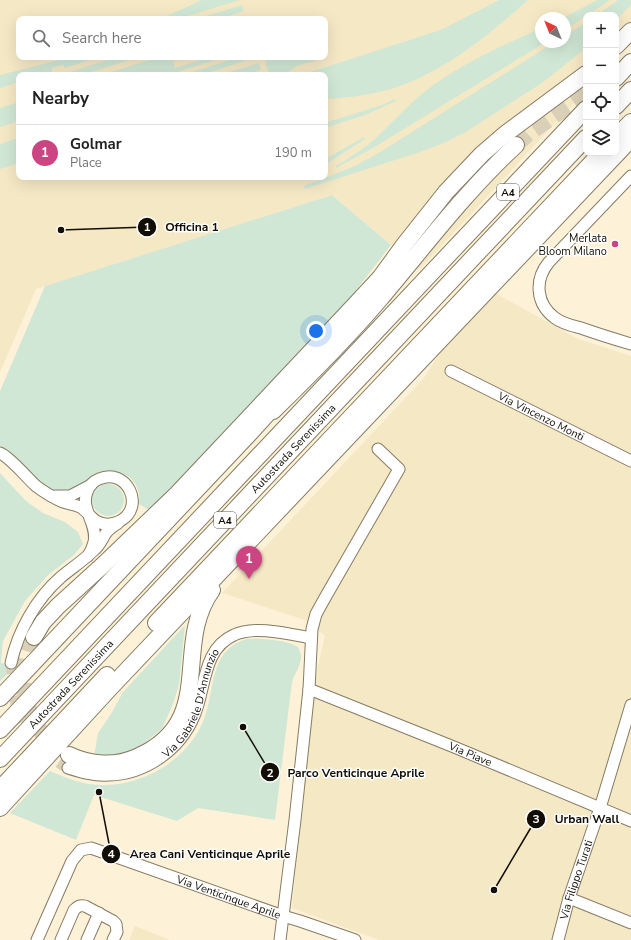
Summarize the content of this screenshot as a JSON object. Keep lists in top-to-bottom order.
{
  "streets": {
    "highway": ["A4", "Autostrada Serenissima"],
    "street": [
      "Via Vincenzo Monti",
      "Via Gabriele D'Annunzio",
      "Via Piave",
      "Via Filippo Turati",
      "Via Venticinque Aprile"
    ]
  },
  "crossings": [
    ["Via Piave", "Via Filippo Turati"]
  ],
  "places": [
    "Officina 1",
    "Merlata Bloom Milano",
    "Parco Venticinque Aprile",
    "Area Cani Venticinque Aprile",
    "Urban Wall"
  ],
  "north": "top left",
  "page": {
    "map_buttons": ["+", "−"],
    "search": "Search here",
    "heading": "Nearby",
    "list": [
      {
        "mark": "1",
        "name": "Golmar",
        "note": "Place",
        "value": "190 m"
      }
    ],
    "pins": "1"
  }
}
